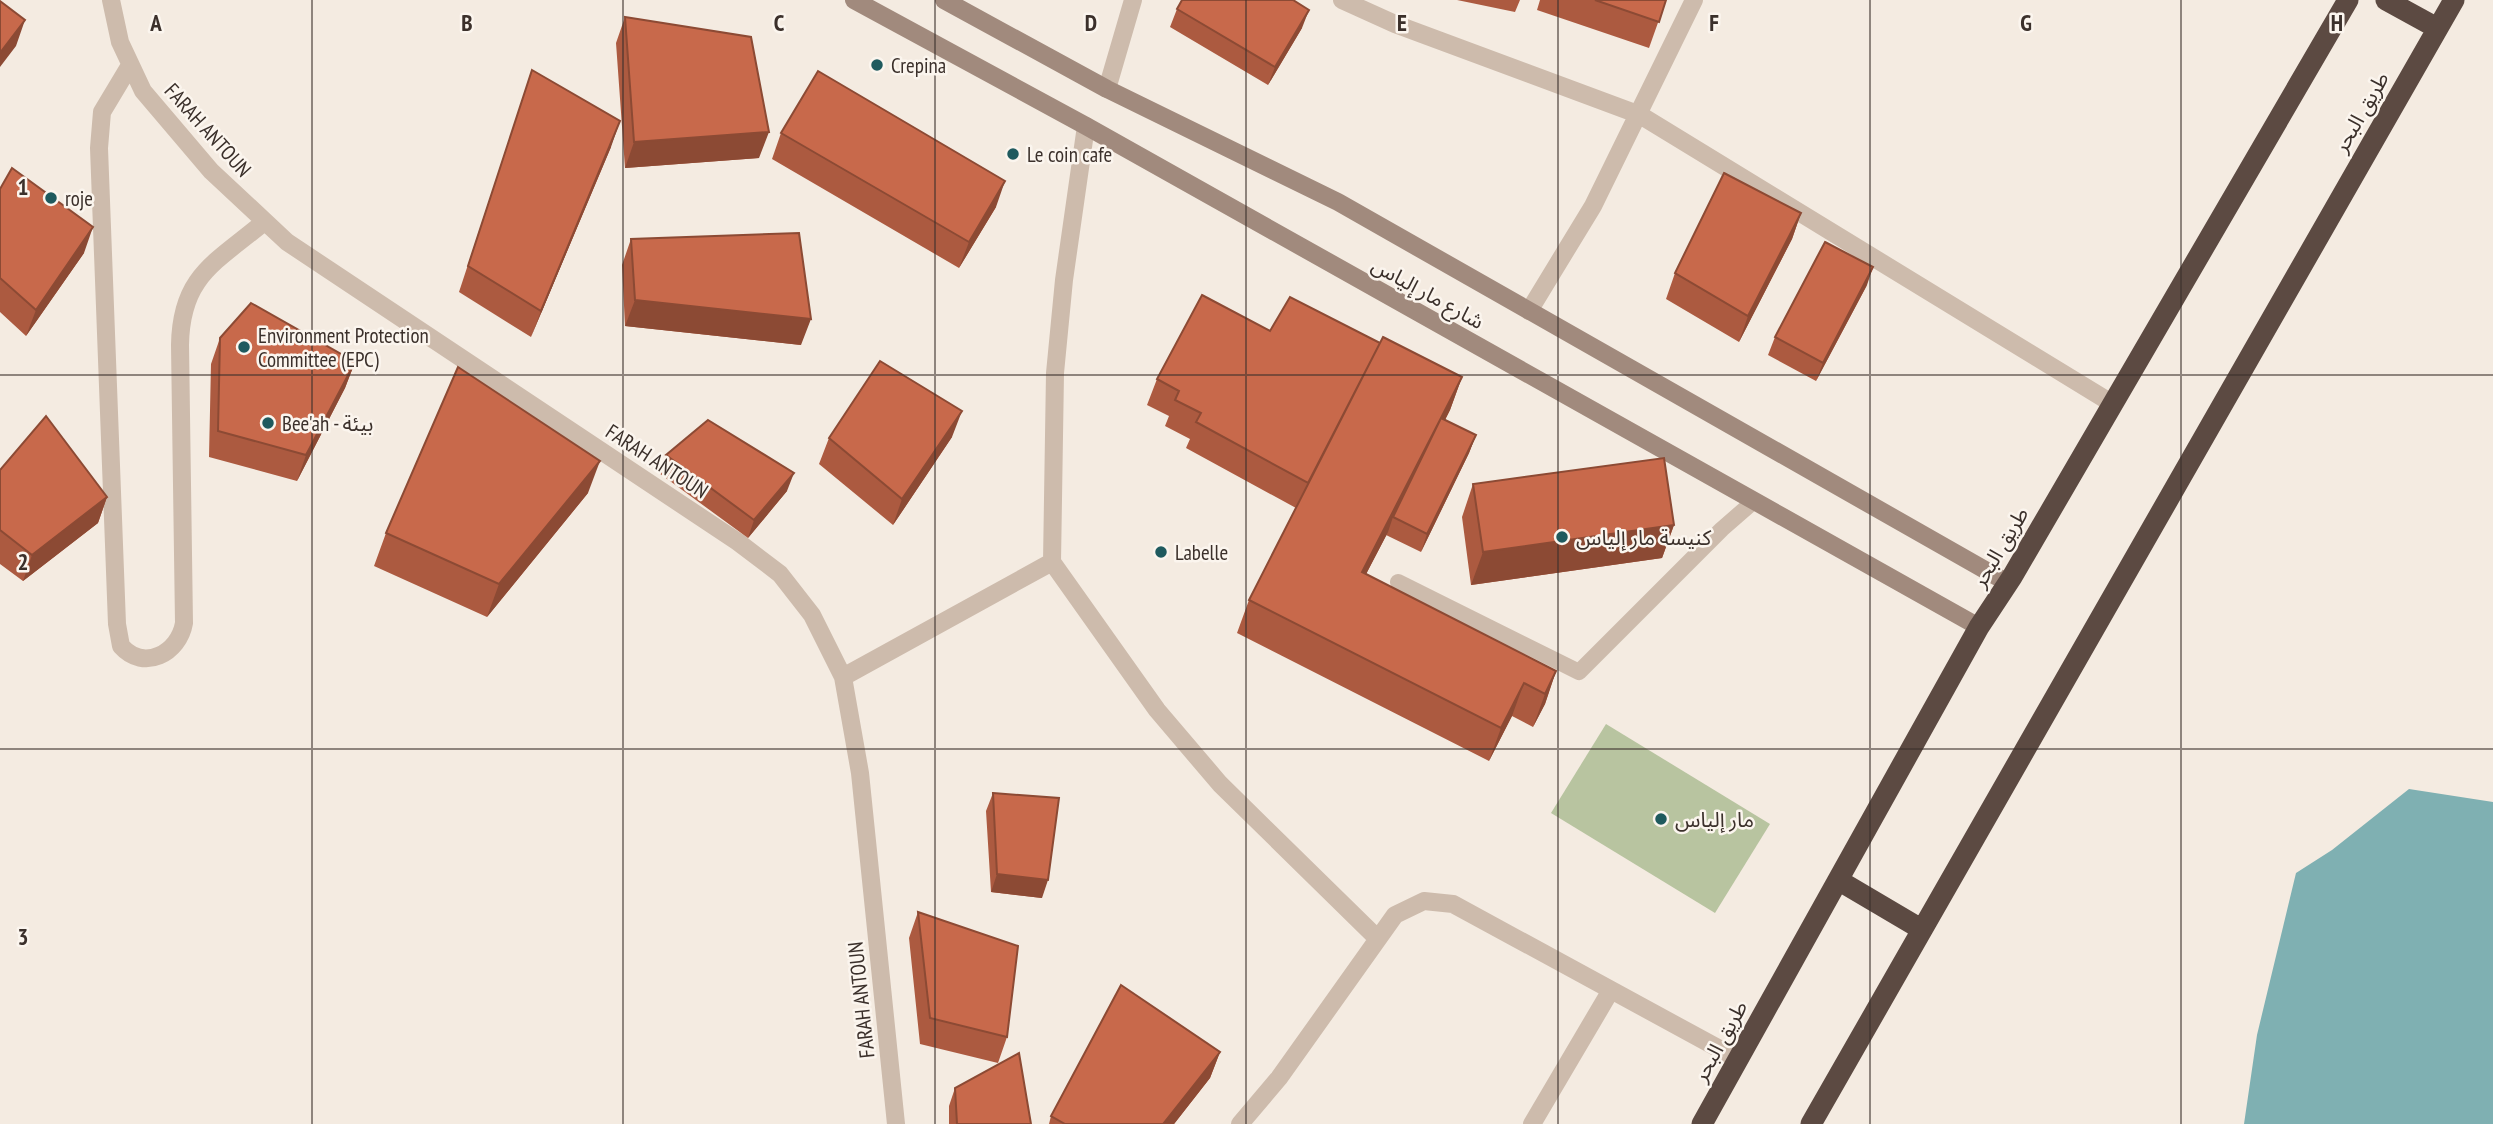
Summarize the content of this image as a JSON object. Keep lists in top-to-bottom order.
{
  "streets": {
    "highway": ["طريق البحر"],
    "street": ["FARAH ANTOUN", "شارع مار إلياس"]
  },
  "crossings": [
    ["طريق البحر", "شارع مار إلياس"]
  ],
  "places": [
    "Crepina",
    "Le coin cafe",
    "roje",
    "Environment Protection Committee (EPC)",
    "Bee'ah - بيئة",
    "كنيسة مار إلياس",
    "Labelle",
    "مار إلياس"
  ],
  "grid": {
    "columns": [
      "A",
      "B",
      "C",
      "D",
      "E",
      "F",
      "G",
      "H"
    ],
    "rows": ["1", "2", "3"]
  }
}
